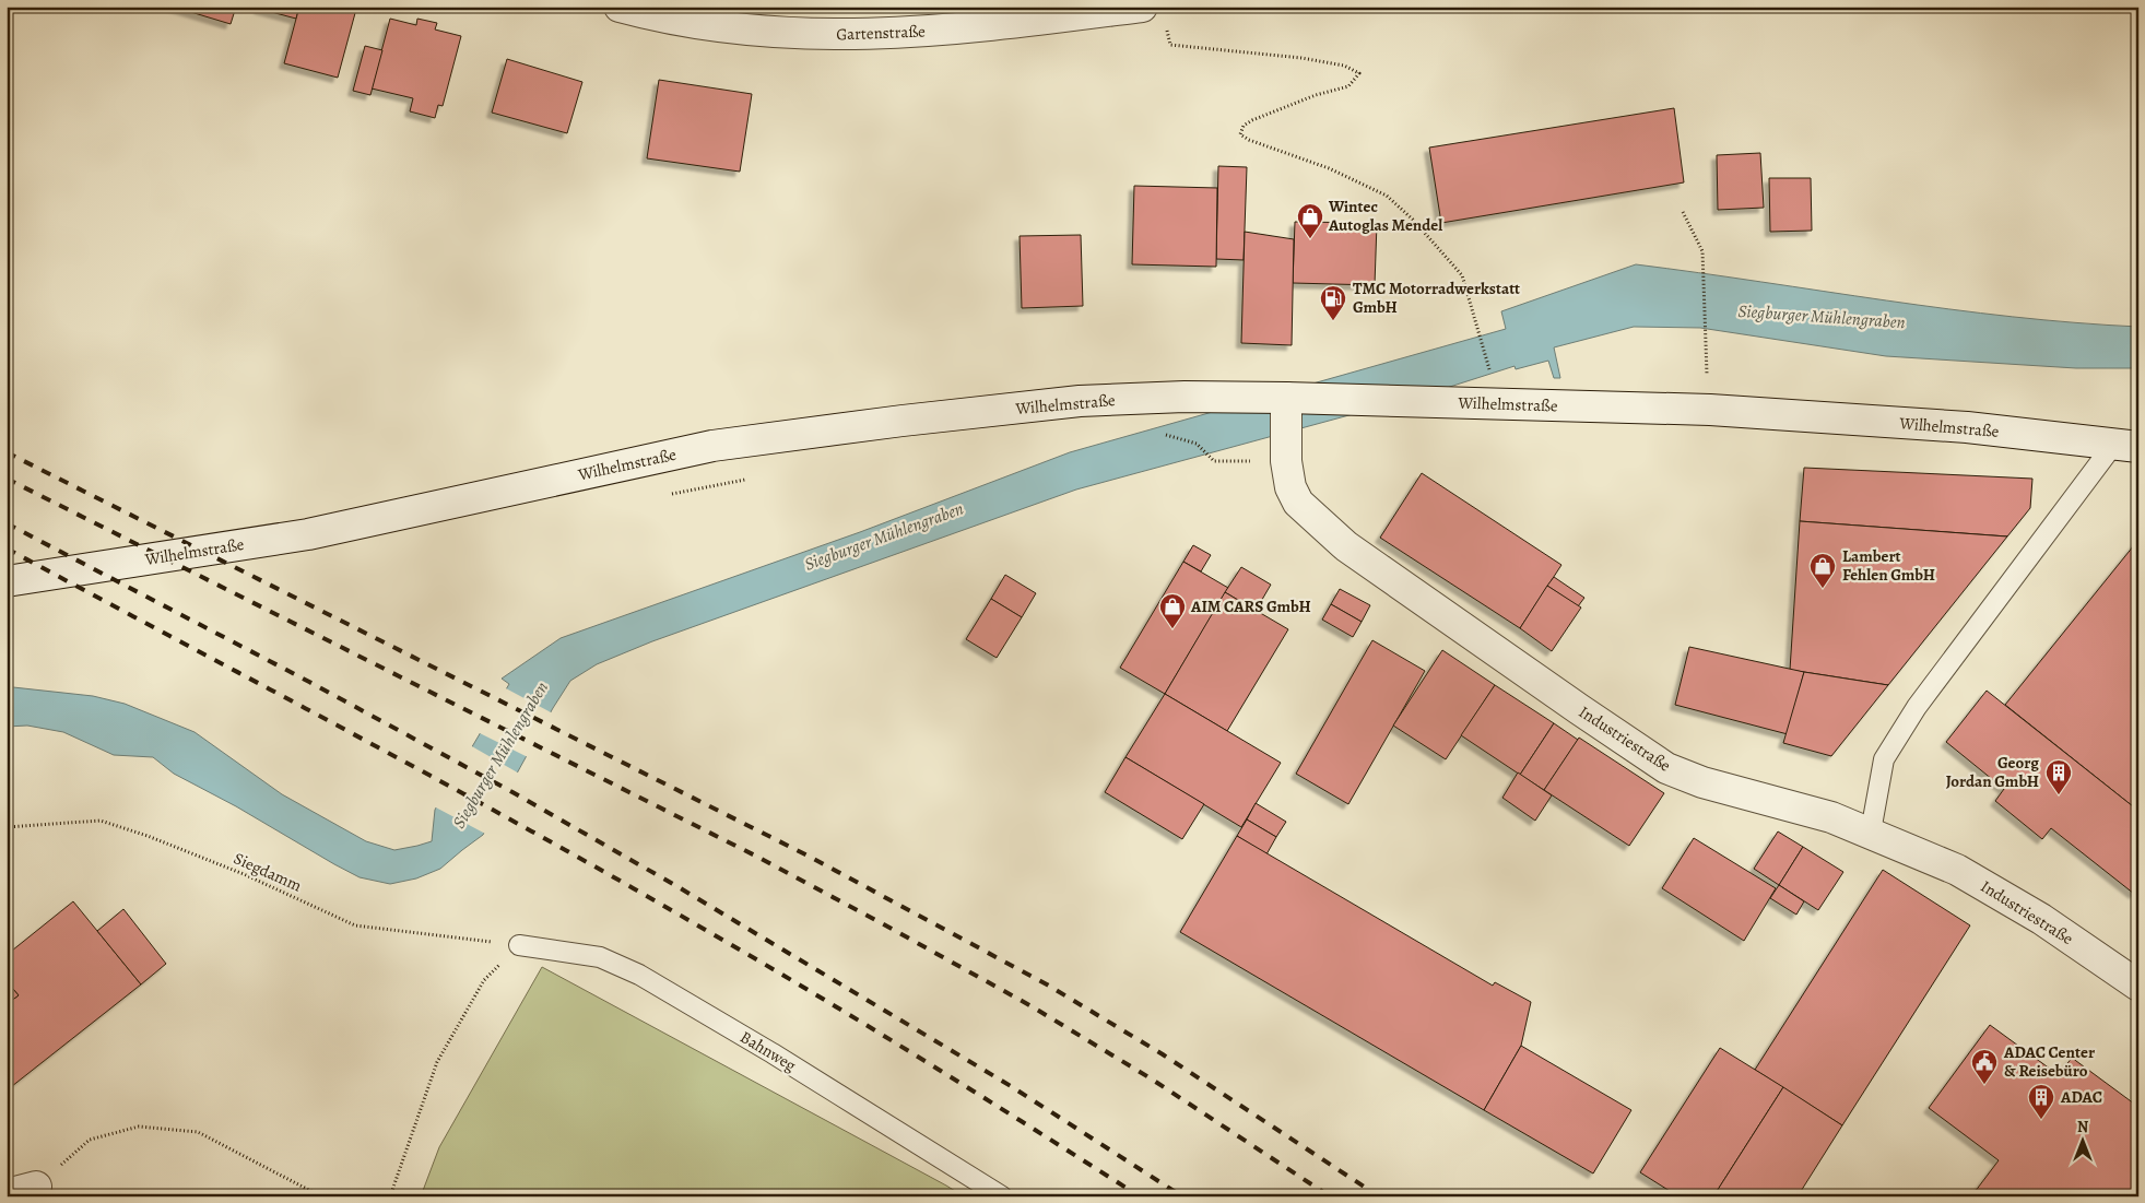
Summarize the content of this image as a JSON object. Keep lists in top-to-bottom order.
{
  "streets": {
    "main road": ["Gartenstraße", "Wilhelmstraße", "Industriestraße"],
    "lane": ["Bahnweg"],
    "path": ["Siegdamm"]
  },
  "crossings": [
    ["Wilhelmstraße", "Industriestraße"],
    ["Siegdamm", "Bahnweg"]
  ],
  "water": ["Siegburger Mühlengraben"],
  "places": {
    "shop": ["Wintec Autoglas Mendel", "Lambert Fehlen GmbH", "AIM CARS GmbH"],
    "fuel station": ["TMC Motorradwerkstatt GmbH"],
    "building": ["Georg Jordan GmbH", "ADAC"],
    "public building": ["ADAC Center & Reisebüro"]
  },
  "north": "top"
}
